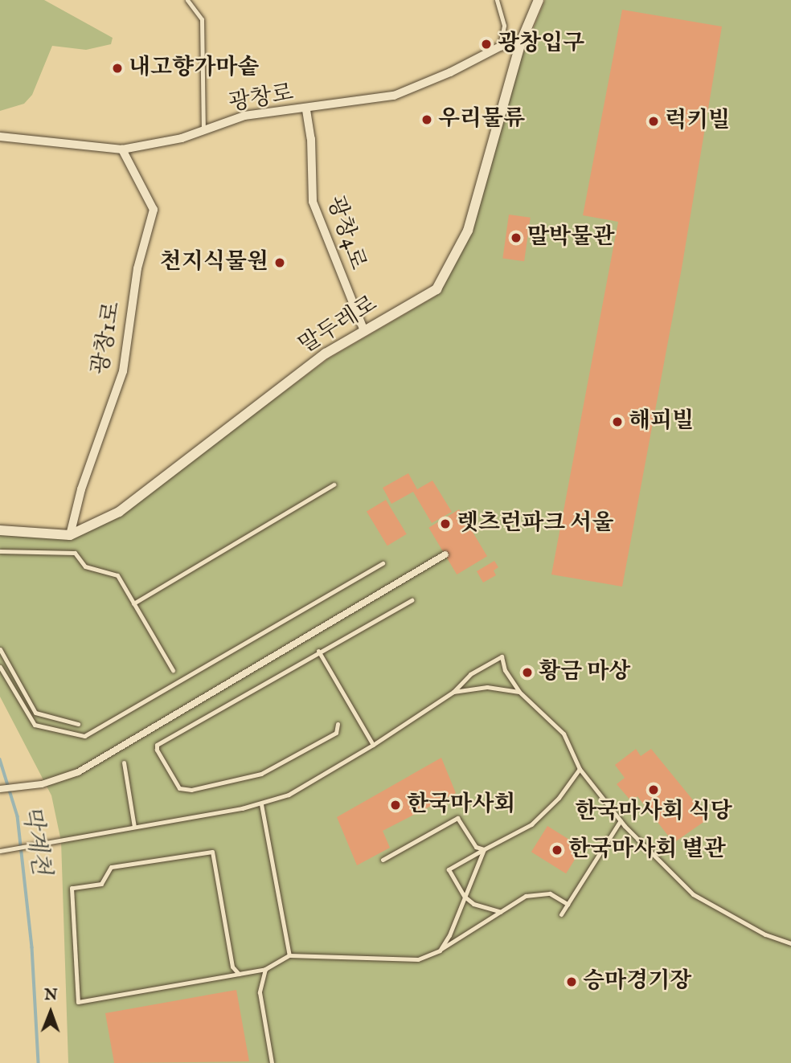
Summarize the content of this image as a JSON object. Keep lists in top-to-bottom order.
{
  "streets": {
    "street": [
      "광창로",
      "광창4로",
      "말두레로",
      "광창1로"
    ]
  },
  "crossings": [
    ["광창로", "광창4로"],
    ["광창로", "말두레로"],
    ["광창로", "광창1로"],
    ["광창4로", "말두레로"],
    ["말두레로", "광창1로"]
  ],
  "water": ["막계천"],
  "places": [
    "광창입구",
    "내고향가마솥",
    "우리물류",
    "럭키빌",
    "말박물관",
    "천지식물원",
    "해피빌",
    "렛츠런파크 서울",
    "황금 마상",
    "한국마사회 식당",
    "한국마사회",
    "한국마사회 별관",
    "승마경기장"
  ],
  "north": "top"
}
